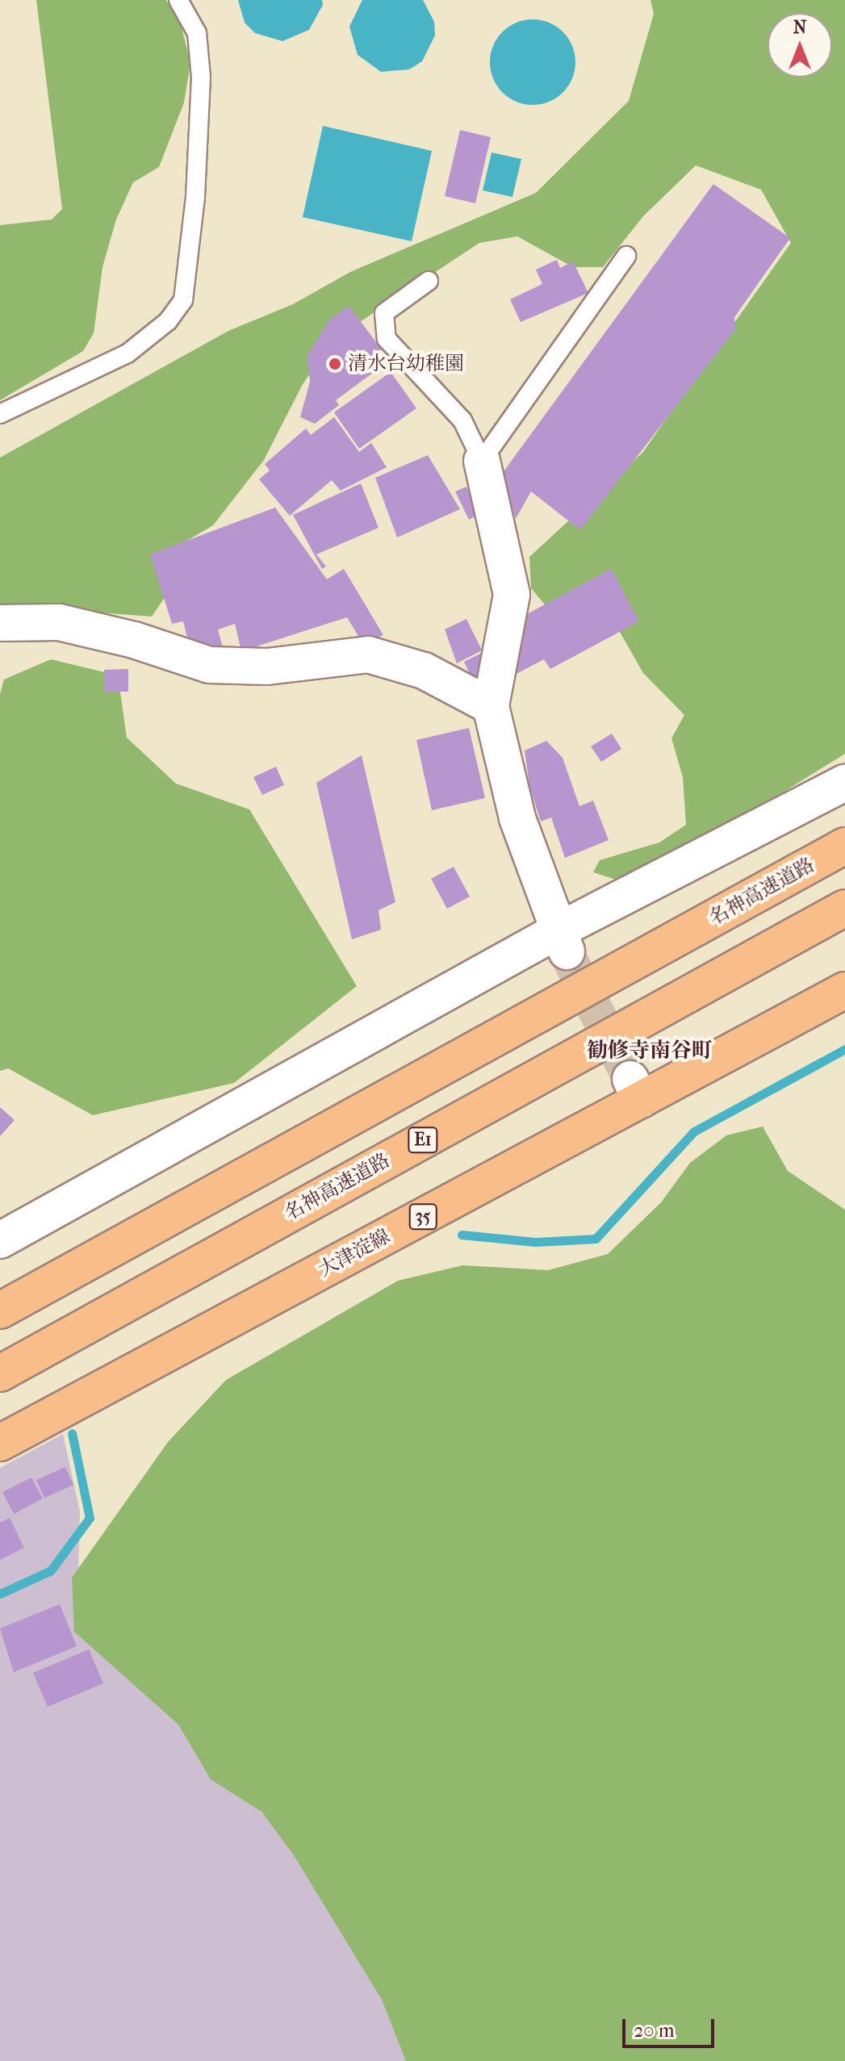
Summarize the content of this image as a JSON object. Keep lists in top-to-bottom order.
{
  "streets": {
    "main road": [
      "名神高速道路",
      "E1",
      "35",
      "大津淀線"
    ]
  },
  "districts": ["勧修寺南谷町"],
  "places": ["清水台幼稚園"],
  "scale_bar": "20 m",
  "north": "top"
}
